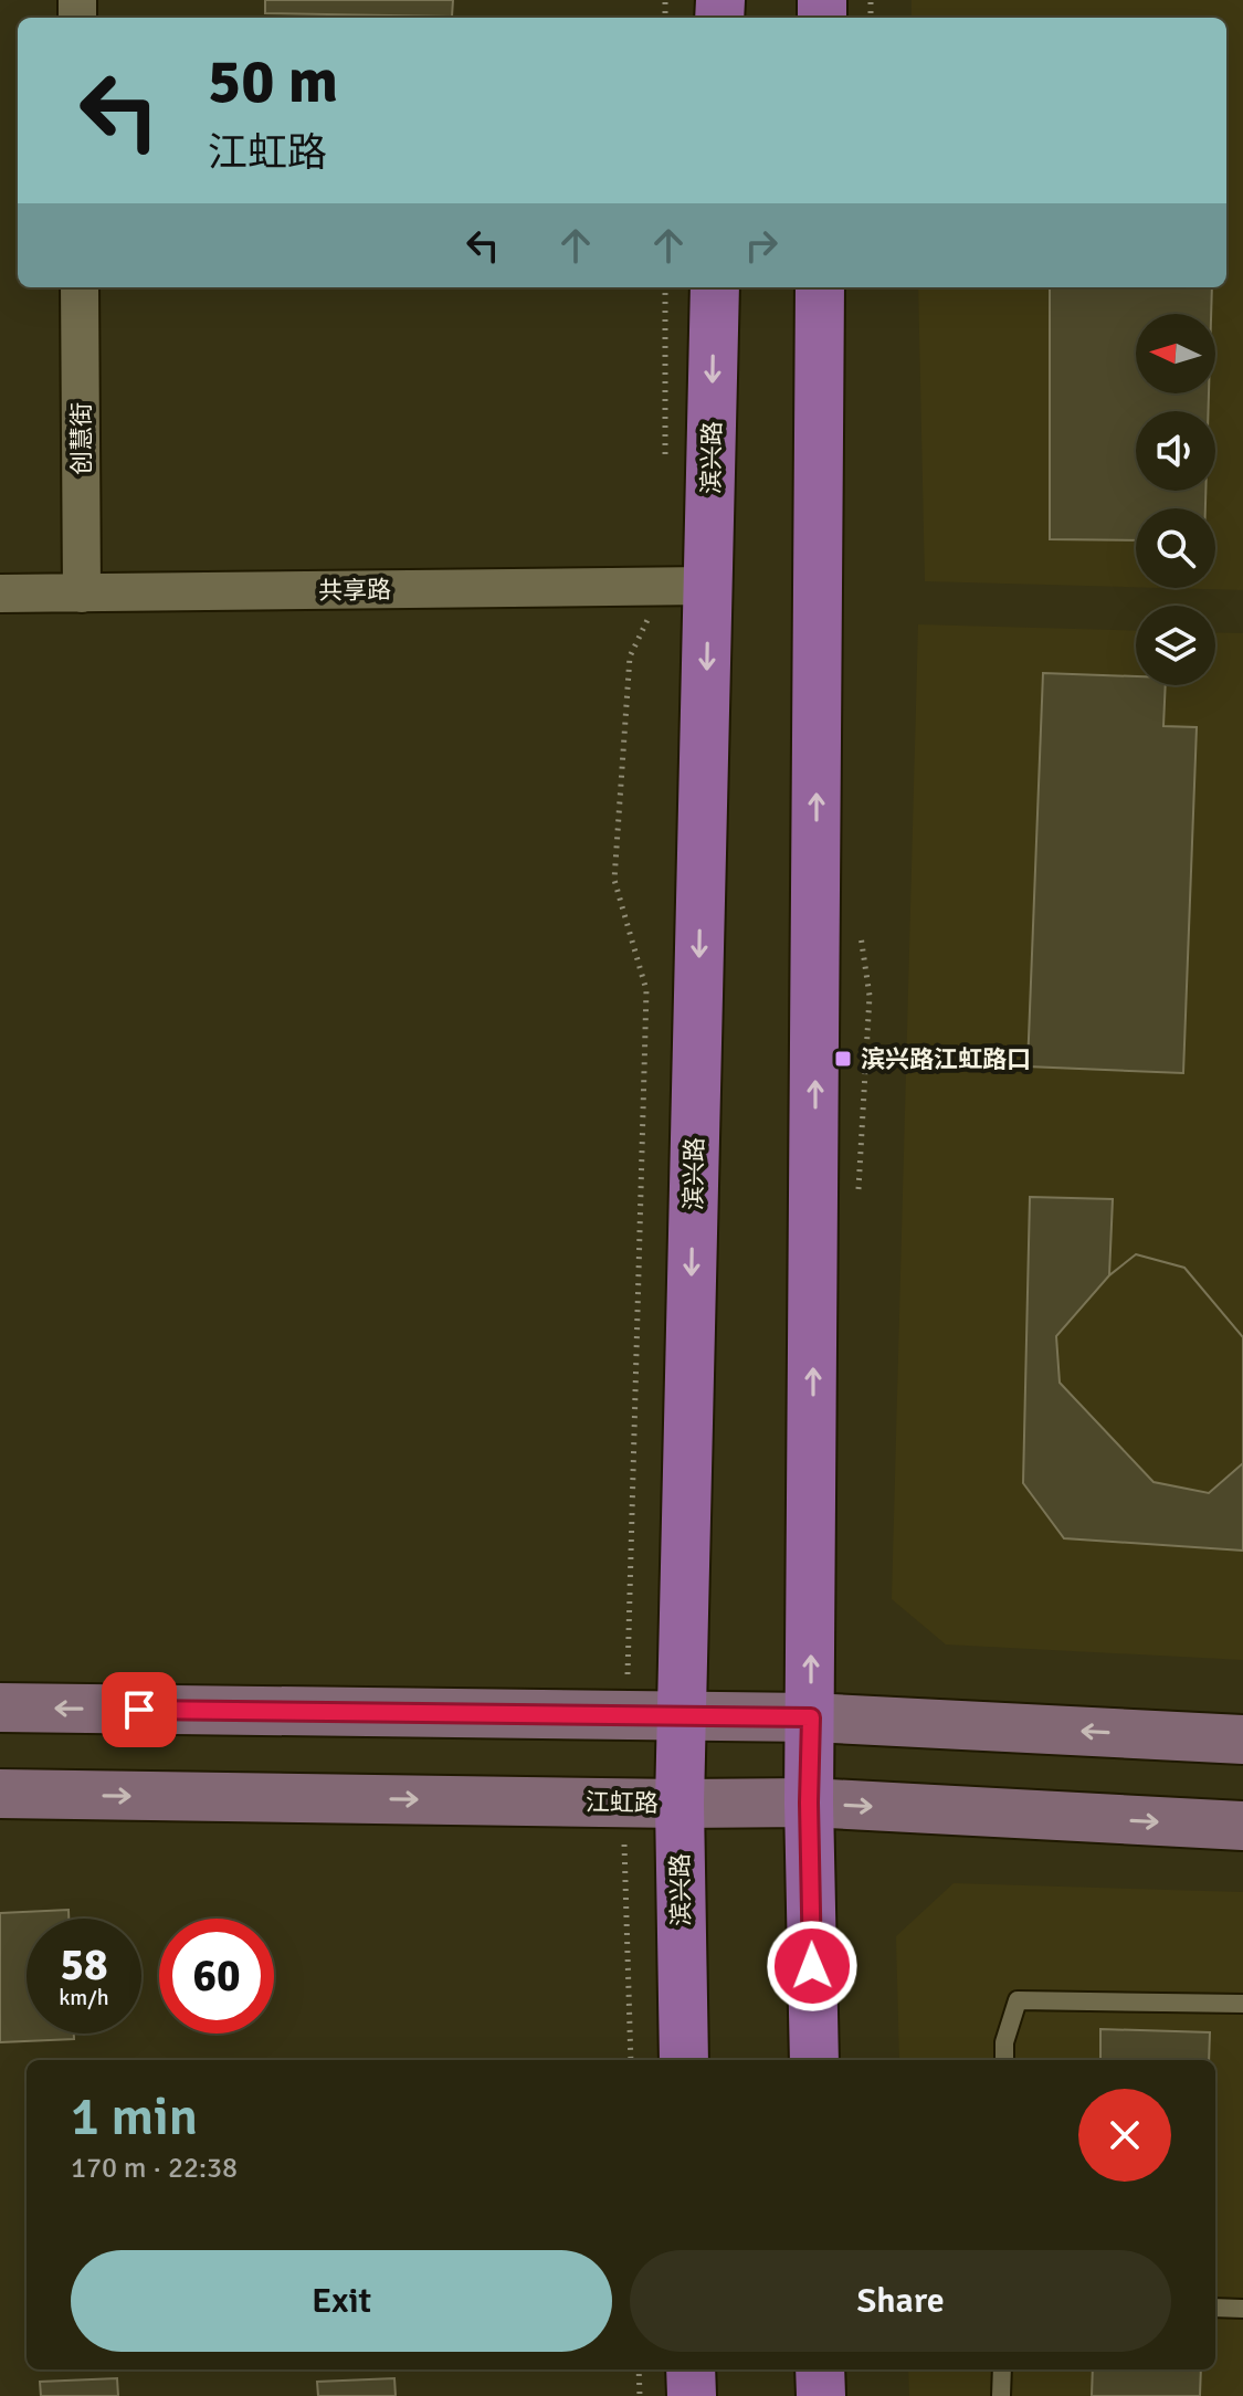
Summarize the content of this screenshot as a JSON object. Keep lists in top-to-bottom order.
{
  "streets": {
    "main road": ["滨兴路", "江虹路"],
    "street": ["创慧街", "共享路"]
  },
  "crossings": [
    ["创慧街", "共享路"],
    ["滨兴路", "共享路"],
    ["滨兴路", "江虹路"]
  ],
  "places": {
    "transit": ["滨兴路江虹路口"]
  },
  "north": "left",
  "page": {
    "turn": ["50 m", "江虹路"],
    "speed": "58 km/h",
    "limit": "60",
    "heading": ["1 min", "170 m · 22:38"],
    "buttons": ["Exit", "Share"]
  }
}
